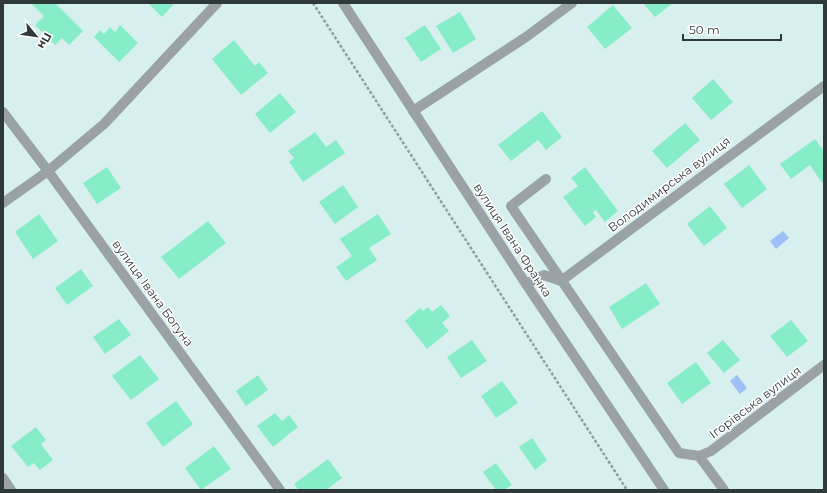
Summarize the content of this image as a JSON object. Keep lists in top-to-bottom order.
{
  "streets": {
    "street": [
      "Володимирська вулиця",
      "вулиця Івана Франка",
      "вулиця Івана Богуна",
      "Ігорівська вулиця"
    ]
  },
  "scale_bar": "50 m",
  "north": "bottom right"
}
